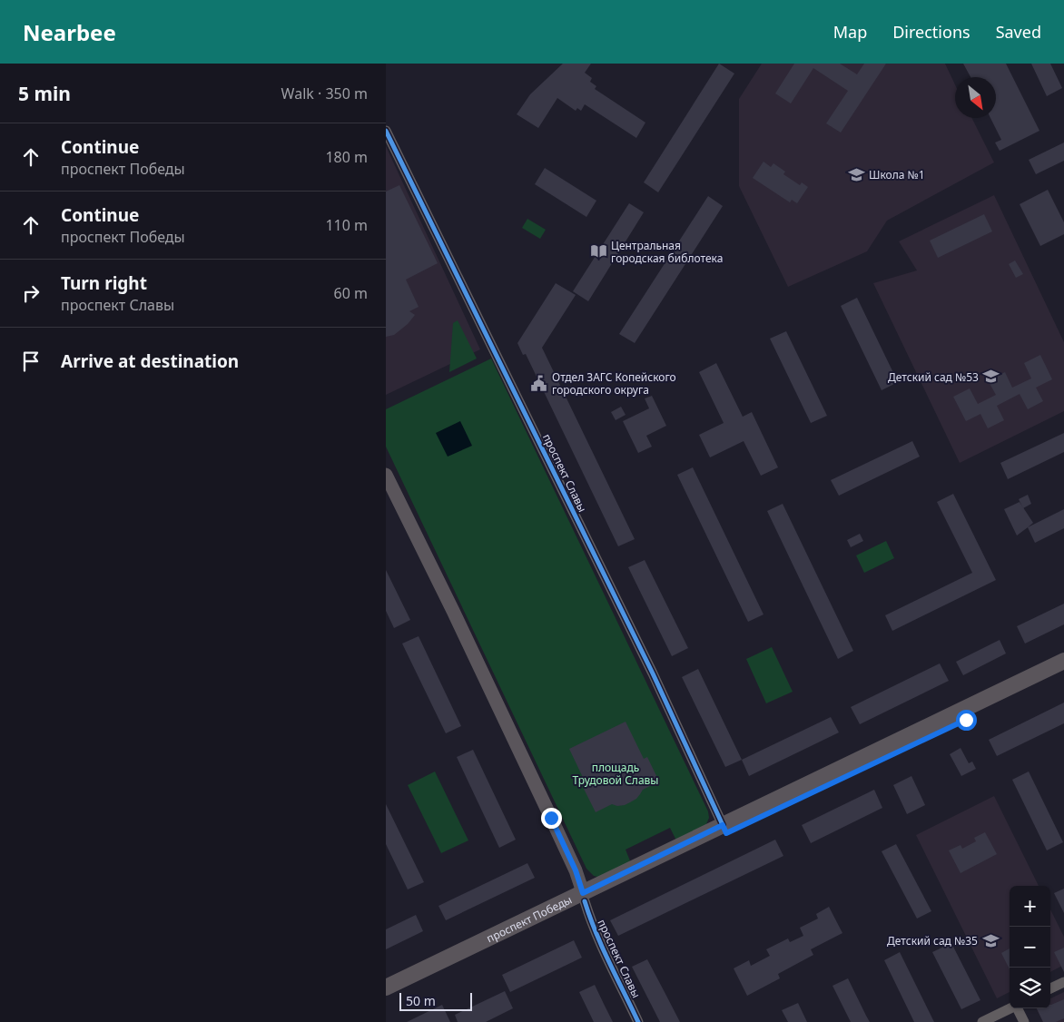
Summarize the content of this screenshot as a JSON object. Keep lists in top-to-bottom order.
{
  "streets": {
    "main road": ["проспект Славы", "проспект Победы"]
  },
  "crossings": [
    ["проспект Славы", "проспект Победы"]
  ],
  "parks": ["площадь Трудовой Славы"],
  "places": {
    "school or university": ["Школа №1", "Детский сад №53", "Детский сад №35"],
    "library": ["Центральная городская библотека"],
    "public building": ["Отдел ЗАГС Копейского городского округа"]
  },
  "scale_bar": "50 m",
  "north": "bottom right",
  "page": {
    "header": "Nearbee",
    "nav": ["Map", "Directions", "Saved"],
    "heading": ["5 min", "Walk · 350 m"],
    "list": [
      ["Continue", "проспект Победы", "180 m"],
      ["Continue", "проспект Победы", "110 m"],
      ["Turn right", "проспект Славы", "60 m"],
      "Arrive at destination"
    ],
    "map_buttons": ["+", "−"],
    "scale": "50 m"
  }
}
